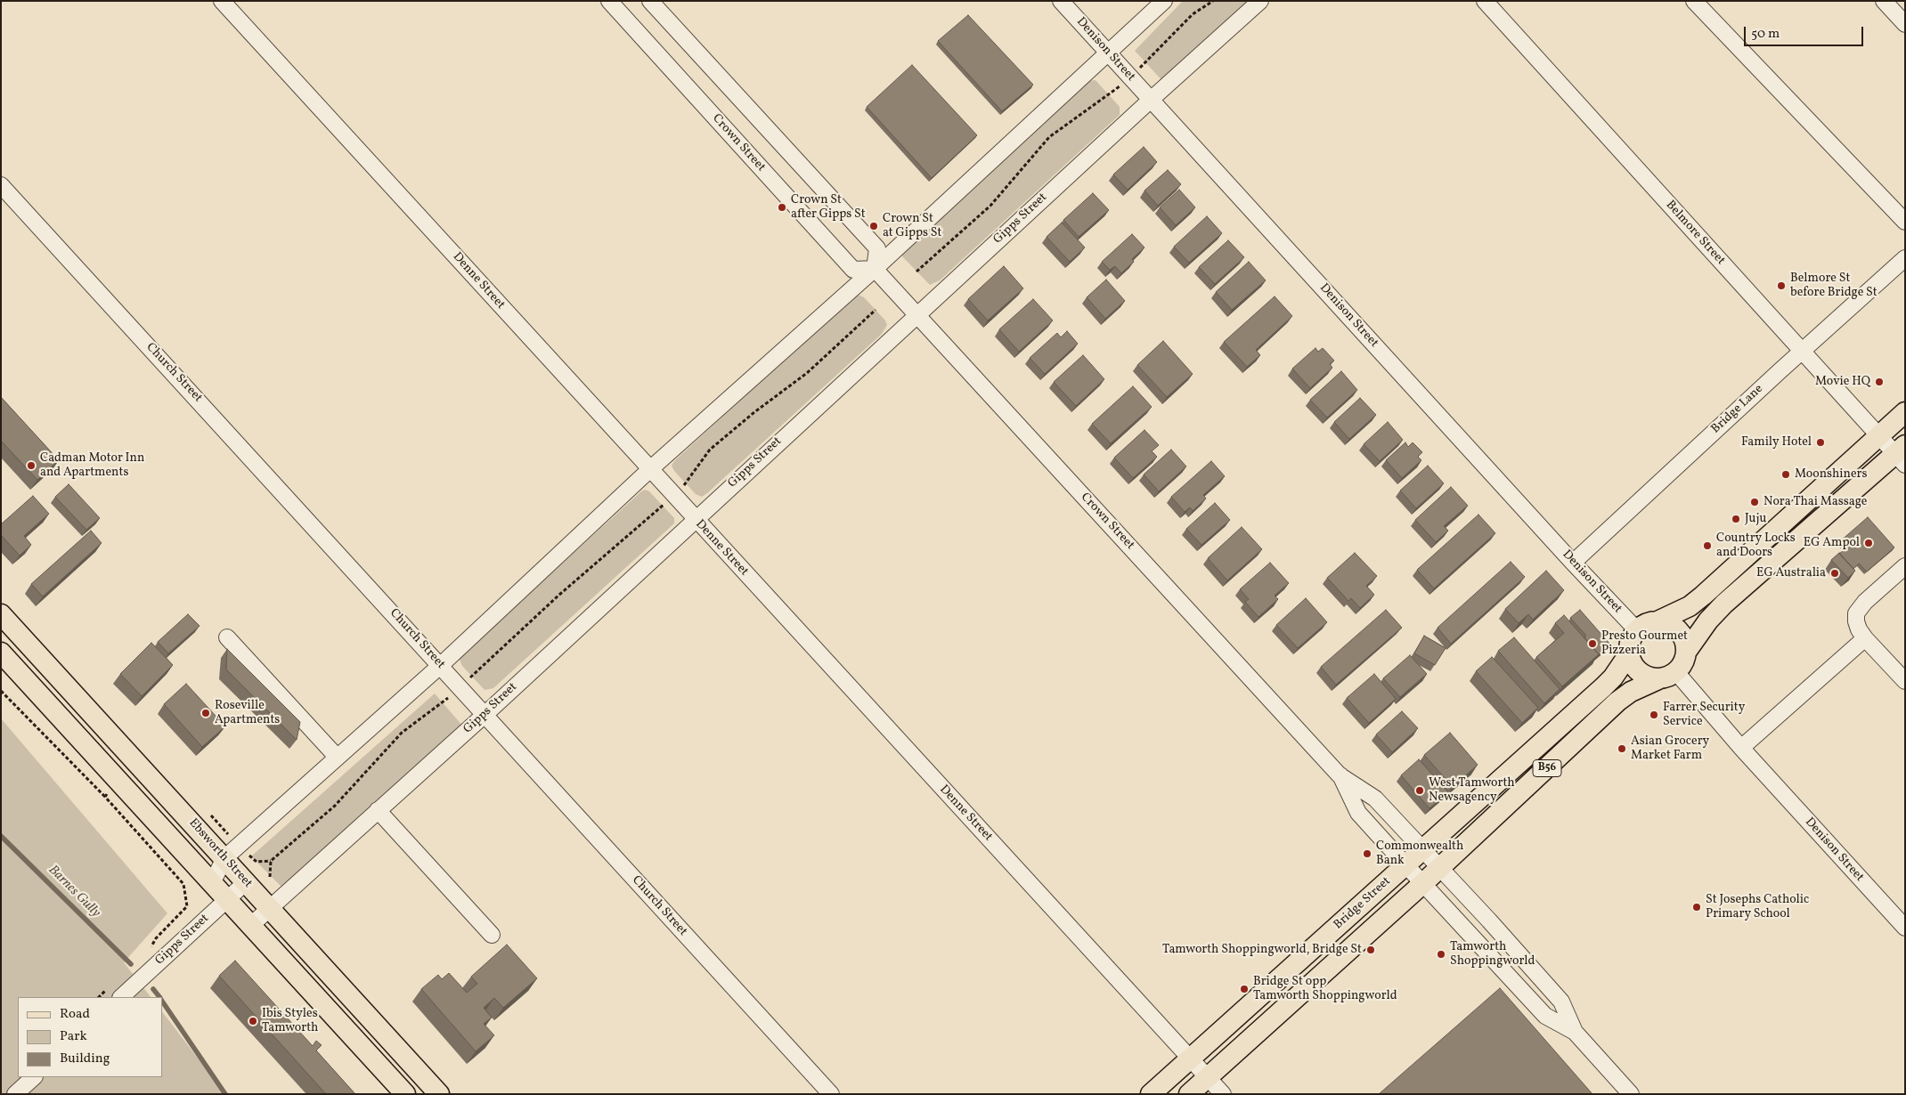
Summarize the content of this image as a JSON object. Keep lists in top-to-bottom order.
{
  "streets": {
    "main road": ["B56", "Ebsworth Street", "Bridge Street"],
    "street": [
      "Denison Street",
      "Crown Street",
      "Gipps Street",
      "Belmore Street",
      "Denne Street",
      "Church Street",
      "Bridge Lane"
    ]
  },
  "crossings": [
    ["Denison Street", "Gipps Street"],
    ["Denison Street", "Bridge Lane"],
    ["Denison Street", "B56"],
    ["Denison Street", "Bridge Street"],
    ["Crown Street", "Gipps Street"],
    ["Crown Street", "Bridge Street"],
    ["Gipps Street", "Denne Street"],
    ["Gipps Street", "Church Street"],
    ["Gipps Street", "Ebsworth Street"],
    ["Belmore Street", "Bridge Lane"],
    ["Denne Street", "Bridge Street"],
    ["B56", "Bridge Street"]
  ],
  "water": ["Barnes Gully"],
  "places": [
    "Crown St after Gipps St",
    "Crown St at Gipps St",
    "Belmore St before Bridge St",
    "Movie HQ",
    "Family Hotel",
    "Cadman Motor Inn and Apartments",
    "Moonshiners",
    "Nora Thai Massage",
    "Juju",
    "EG Ampol",
    "Country Locks and Doors",
    "EG Australia",
    "Presto Gourmet Pizzeria",
    "Roseville Apartments",
    "Farrer Security Service",
    "Asian Grocery Market Farm",
    "West Tamworth Newsagency",
    "Commonwealth Bank",
    "St Josephs Catholic Primary School",
    "Tamworth Shoppingworld, Bridge St",
    "Tamworth Shoppingworld",
    "Bridge St opp Tamworth Shoppingworld",
    "Ibis Styles Tamworth"
  ],
  "legend": ["Road", "Park", "Building"],
  "scale_bar": "50 m"
}
